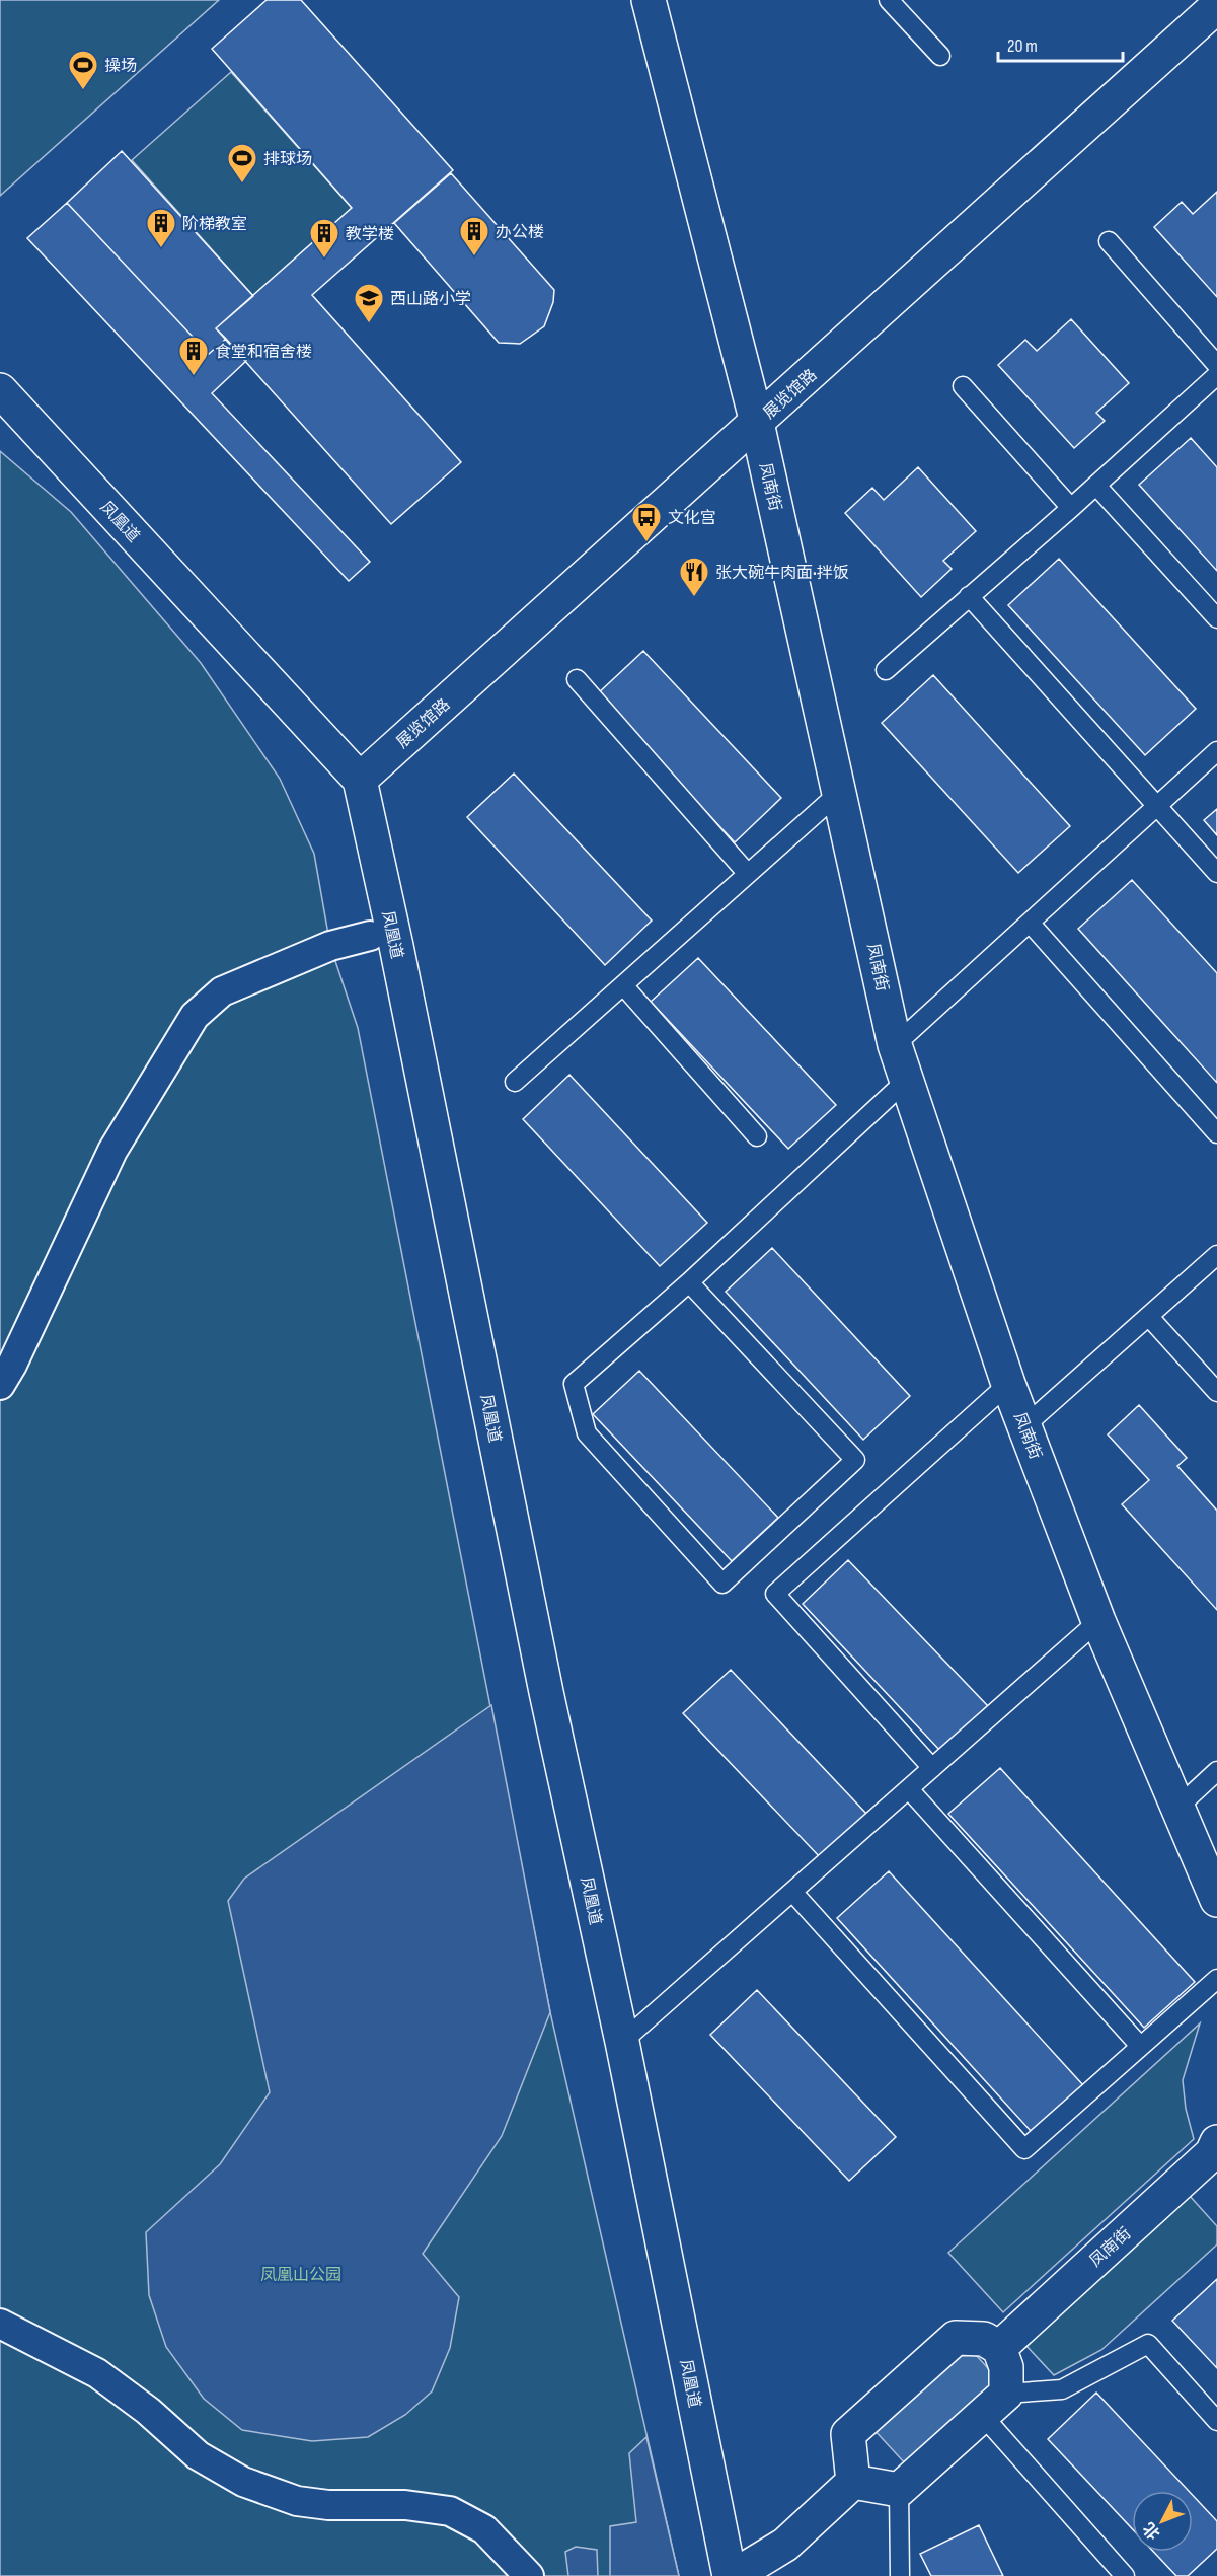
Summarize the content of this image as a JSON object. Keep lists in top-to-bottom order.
{
  "streets": {
    "street": ["展览馆路", "凤南街", "凤凰道"]
  },
  "crossings": [
    ["展览馆路", "凤南街"],
    ["展览馆路", "凤凰道"]
  ],
  "parks": ["凤凰山公园"],
  "places": {
    "sports": ["操场", "排球场"],
    "building": [
      "阶梯教室",
      "办公楼",
      "教学楼",
      "食堂和宿舍楼"
    ],
    "school or university": ["西山路小学"],
    "bus stop": ["文化宫"],
    "restaurant": ["张大碗牛肉面•拌饭"]
  },
  "scale_bar": "20 m",
  "north": "bottom left"
}
